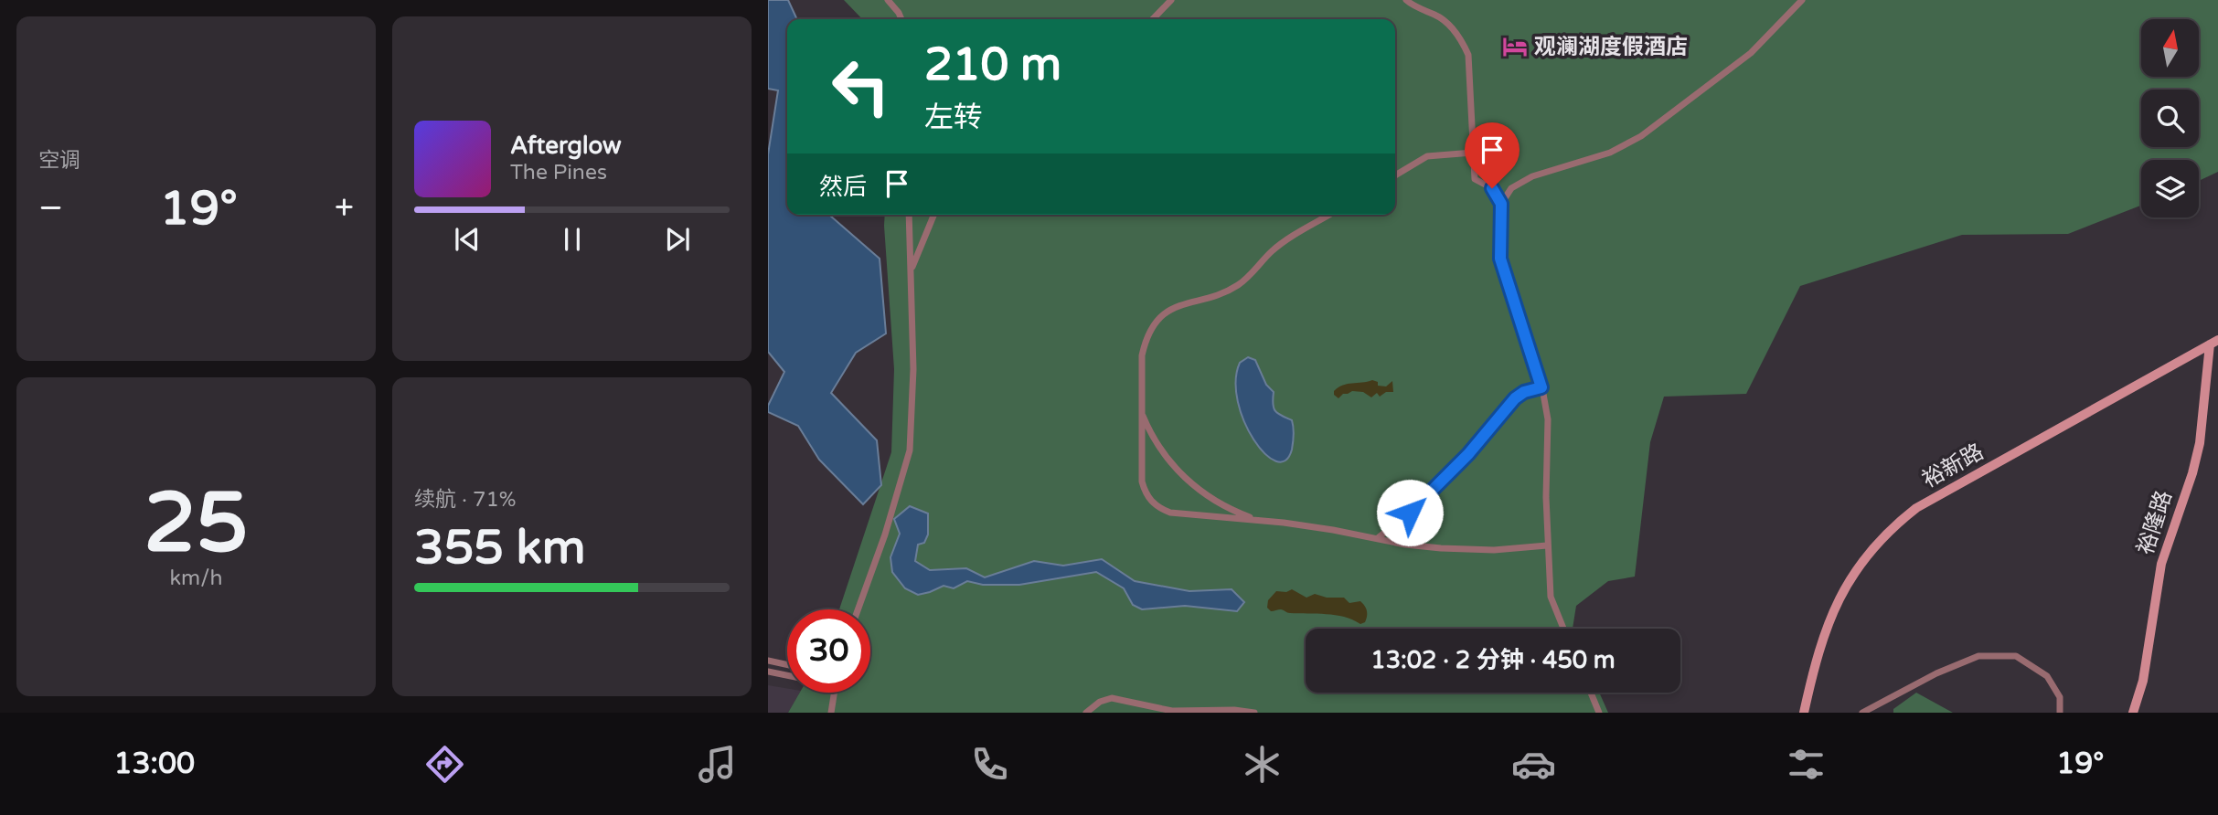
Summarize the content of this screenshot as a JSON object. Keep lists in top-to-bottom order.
{
  "streets": {
    "street": ["裕新路", "裕隆路"]
  },
  "crossings": [
    ["裕新路", "裕隆路"]
  ],
  "places": {
    "hotel": ["观澜湖度假酒店"]
  },
  "north": "top",
  "page": {
    "tile": [
      "空调",
      ["25", "km/h"],
      ["续航 · 71%", "355 km"]
    ],
    "turn": ["210 m", "左转"],
    "song": ["Afterglow", "The Pines"],
    "then": "然后",
    "heat": ["−", "19°", "+"],
    "limit": "30",
    "trip": "13:02 · 2 分钟 · 450 m",
    "tabs": ["13:00", "19°"]
  }
}
